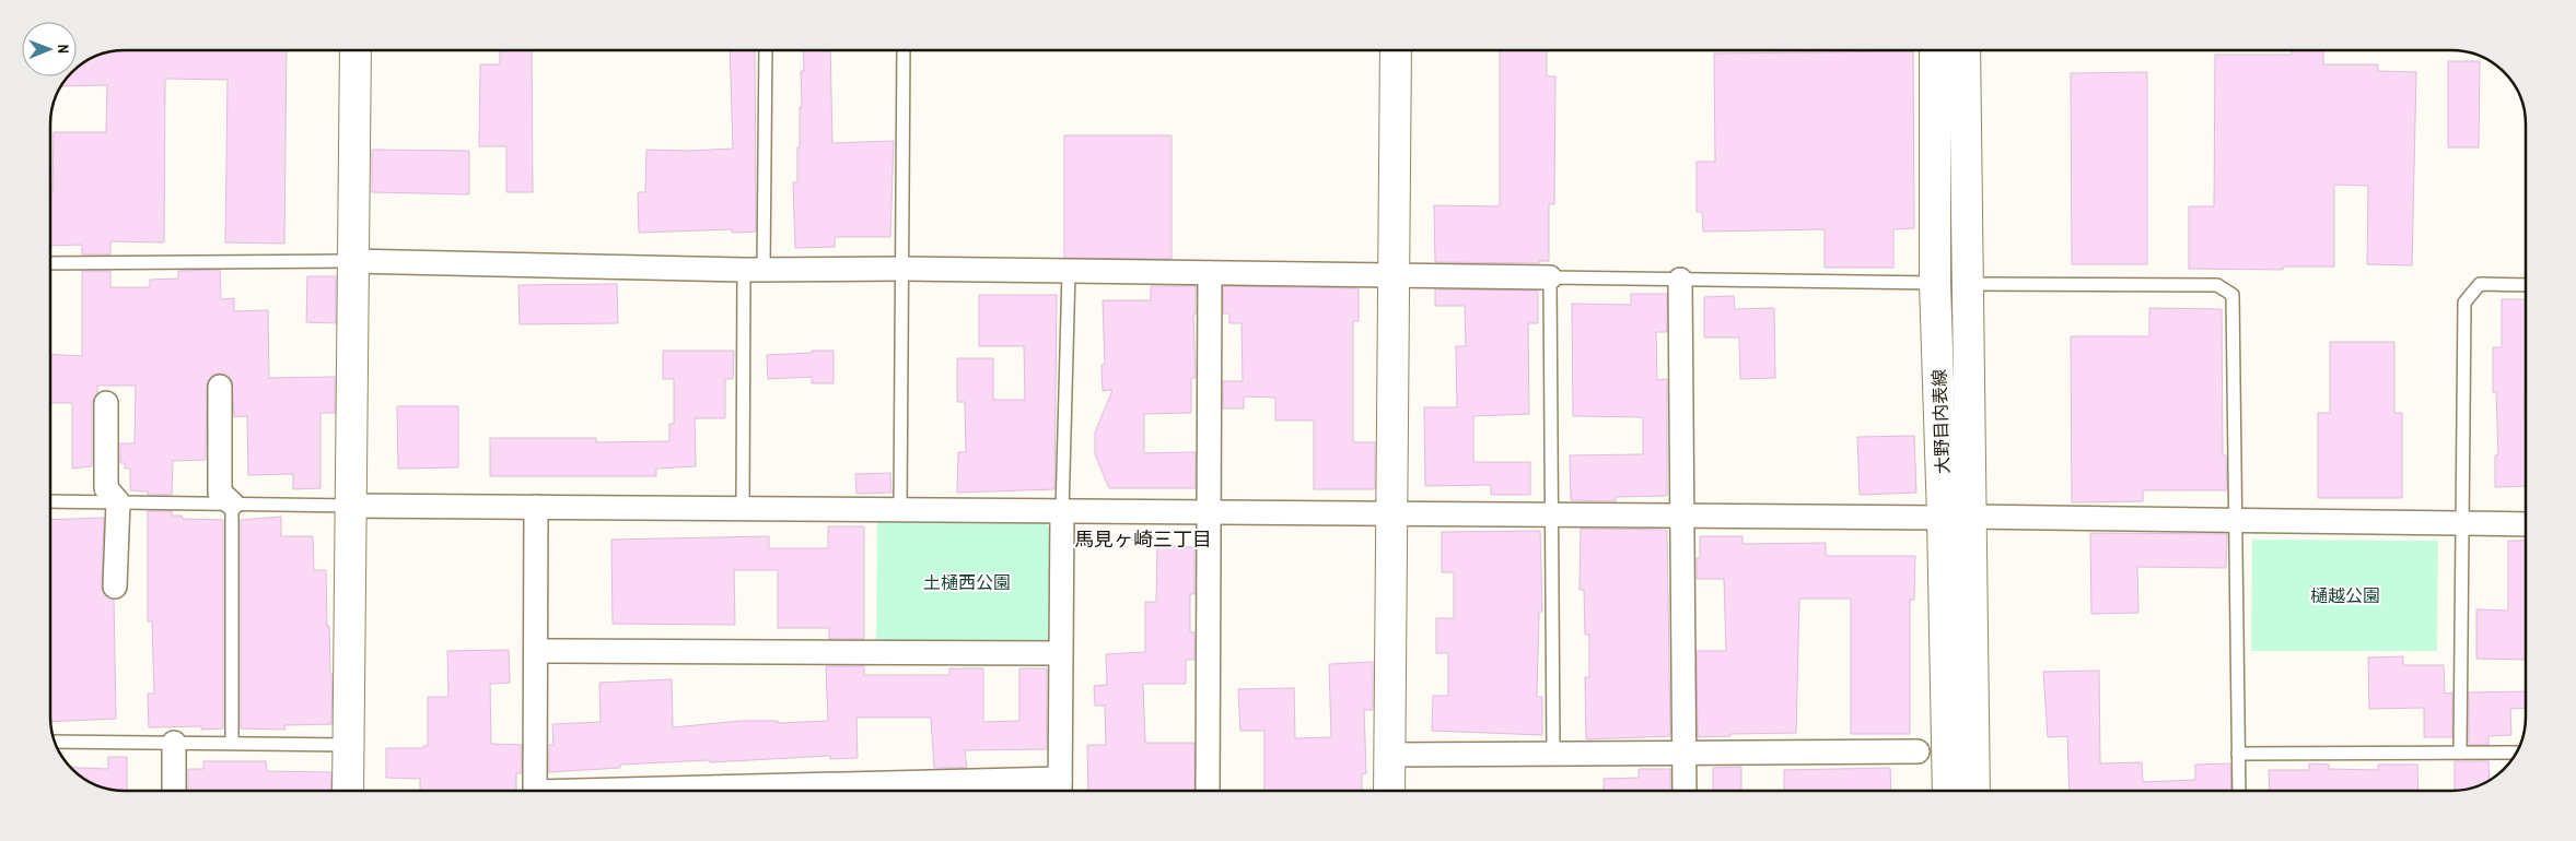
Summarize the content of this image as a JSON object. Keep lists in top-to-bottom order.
{
  "streets": {
    "street": ["大野目内表線"]
  },
  "districts": ["馬見ヶ崎三丁目"],
  "parks": ["土樋西公園", "樋越公園"],
  "north": "right"
}
